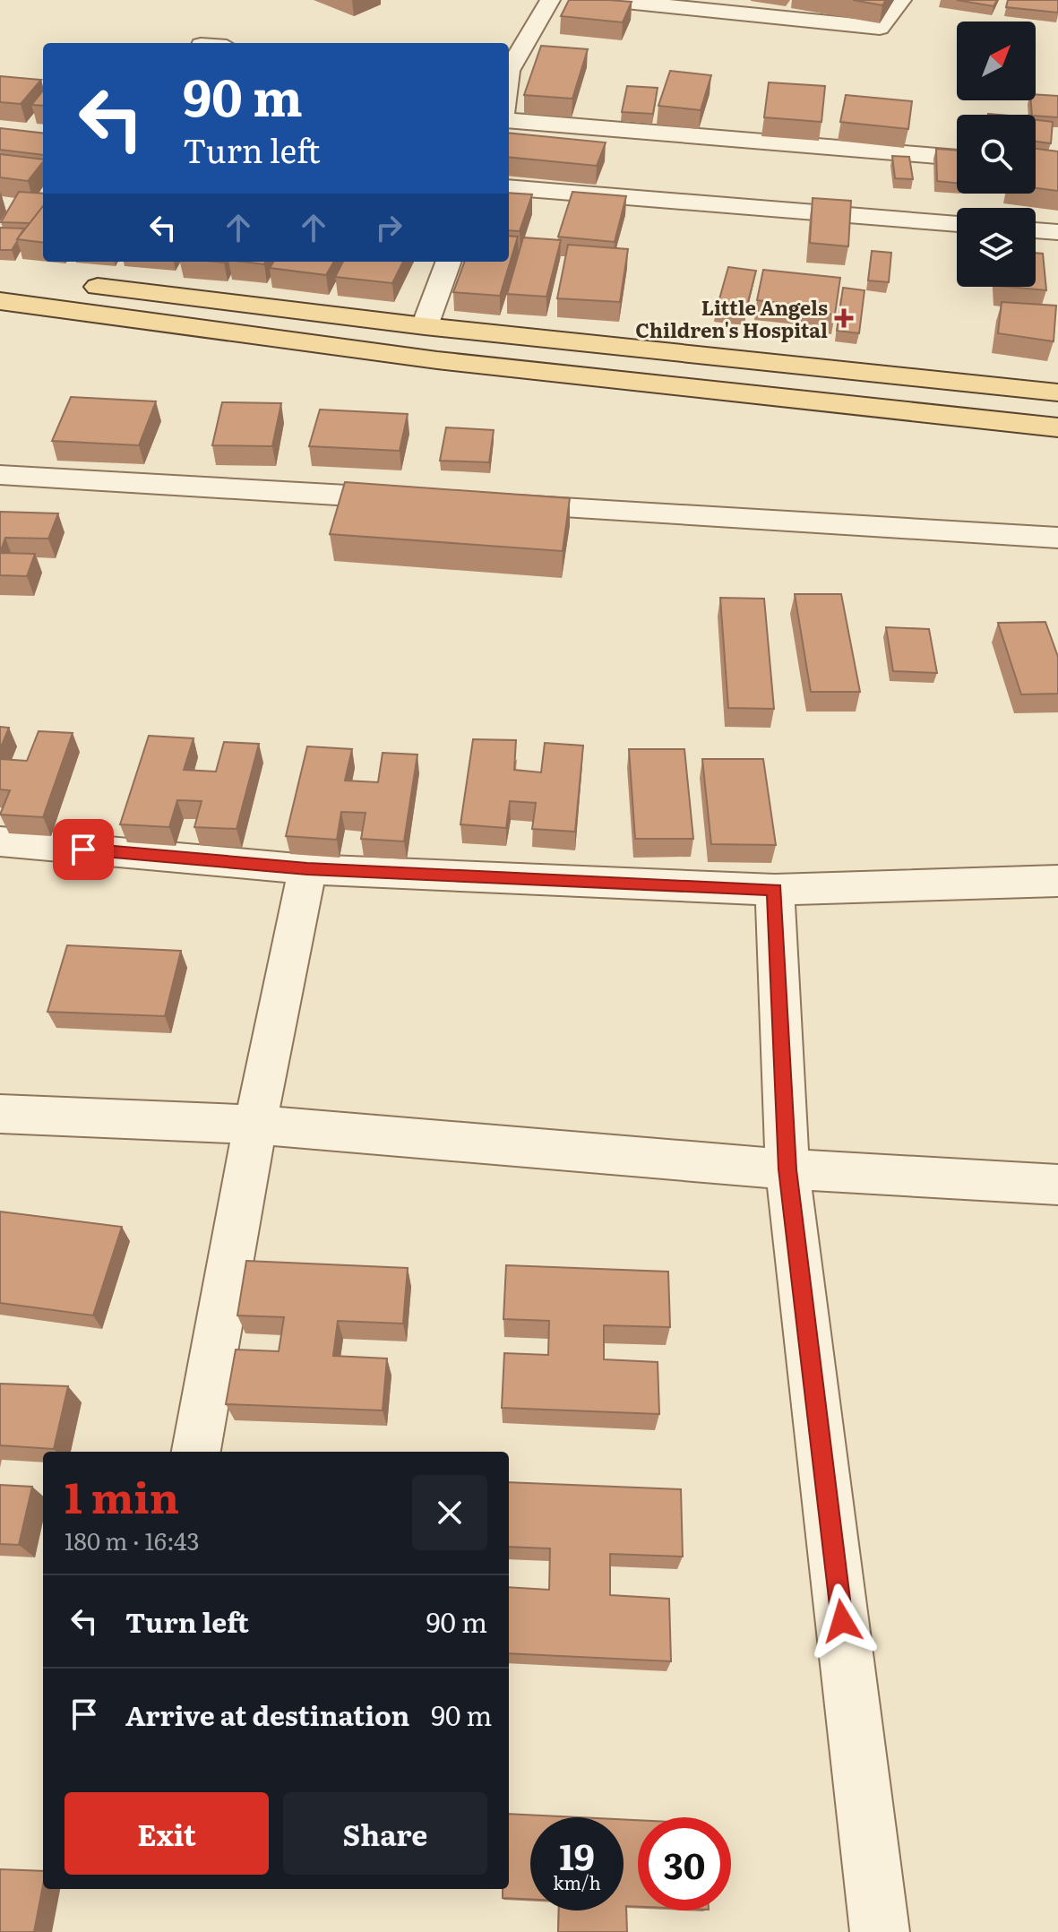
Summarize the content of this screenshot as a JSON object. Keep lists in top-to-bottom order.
{
  "places": {
    "health": ["Little Angels Children's Hospital"]
  },
  "north": "top right",
  "page": {
    "turn": ["90 m", "Turn left"],
    "heading": ["1 min", "180 m · 16:43"],
    "list": [
      {
        "name": "Turn left",
        "value": "90 m"
      },
      {
        "name": "Arrive at destination",
        "value": "90 m"
      }
    ],
    "buttons": ["Exit", "Share"],
    "speed": "19 km/h",
    "limit": "30"
  }
}
